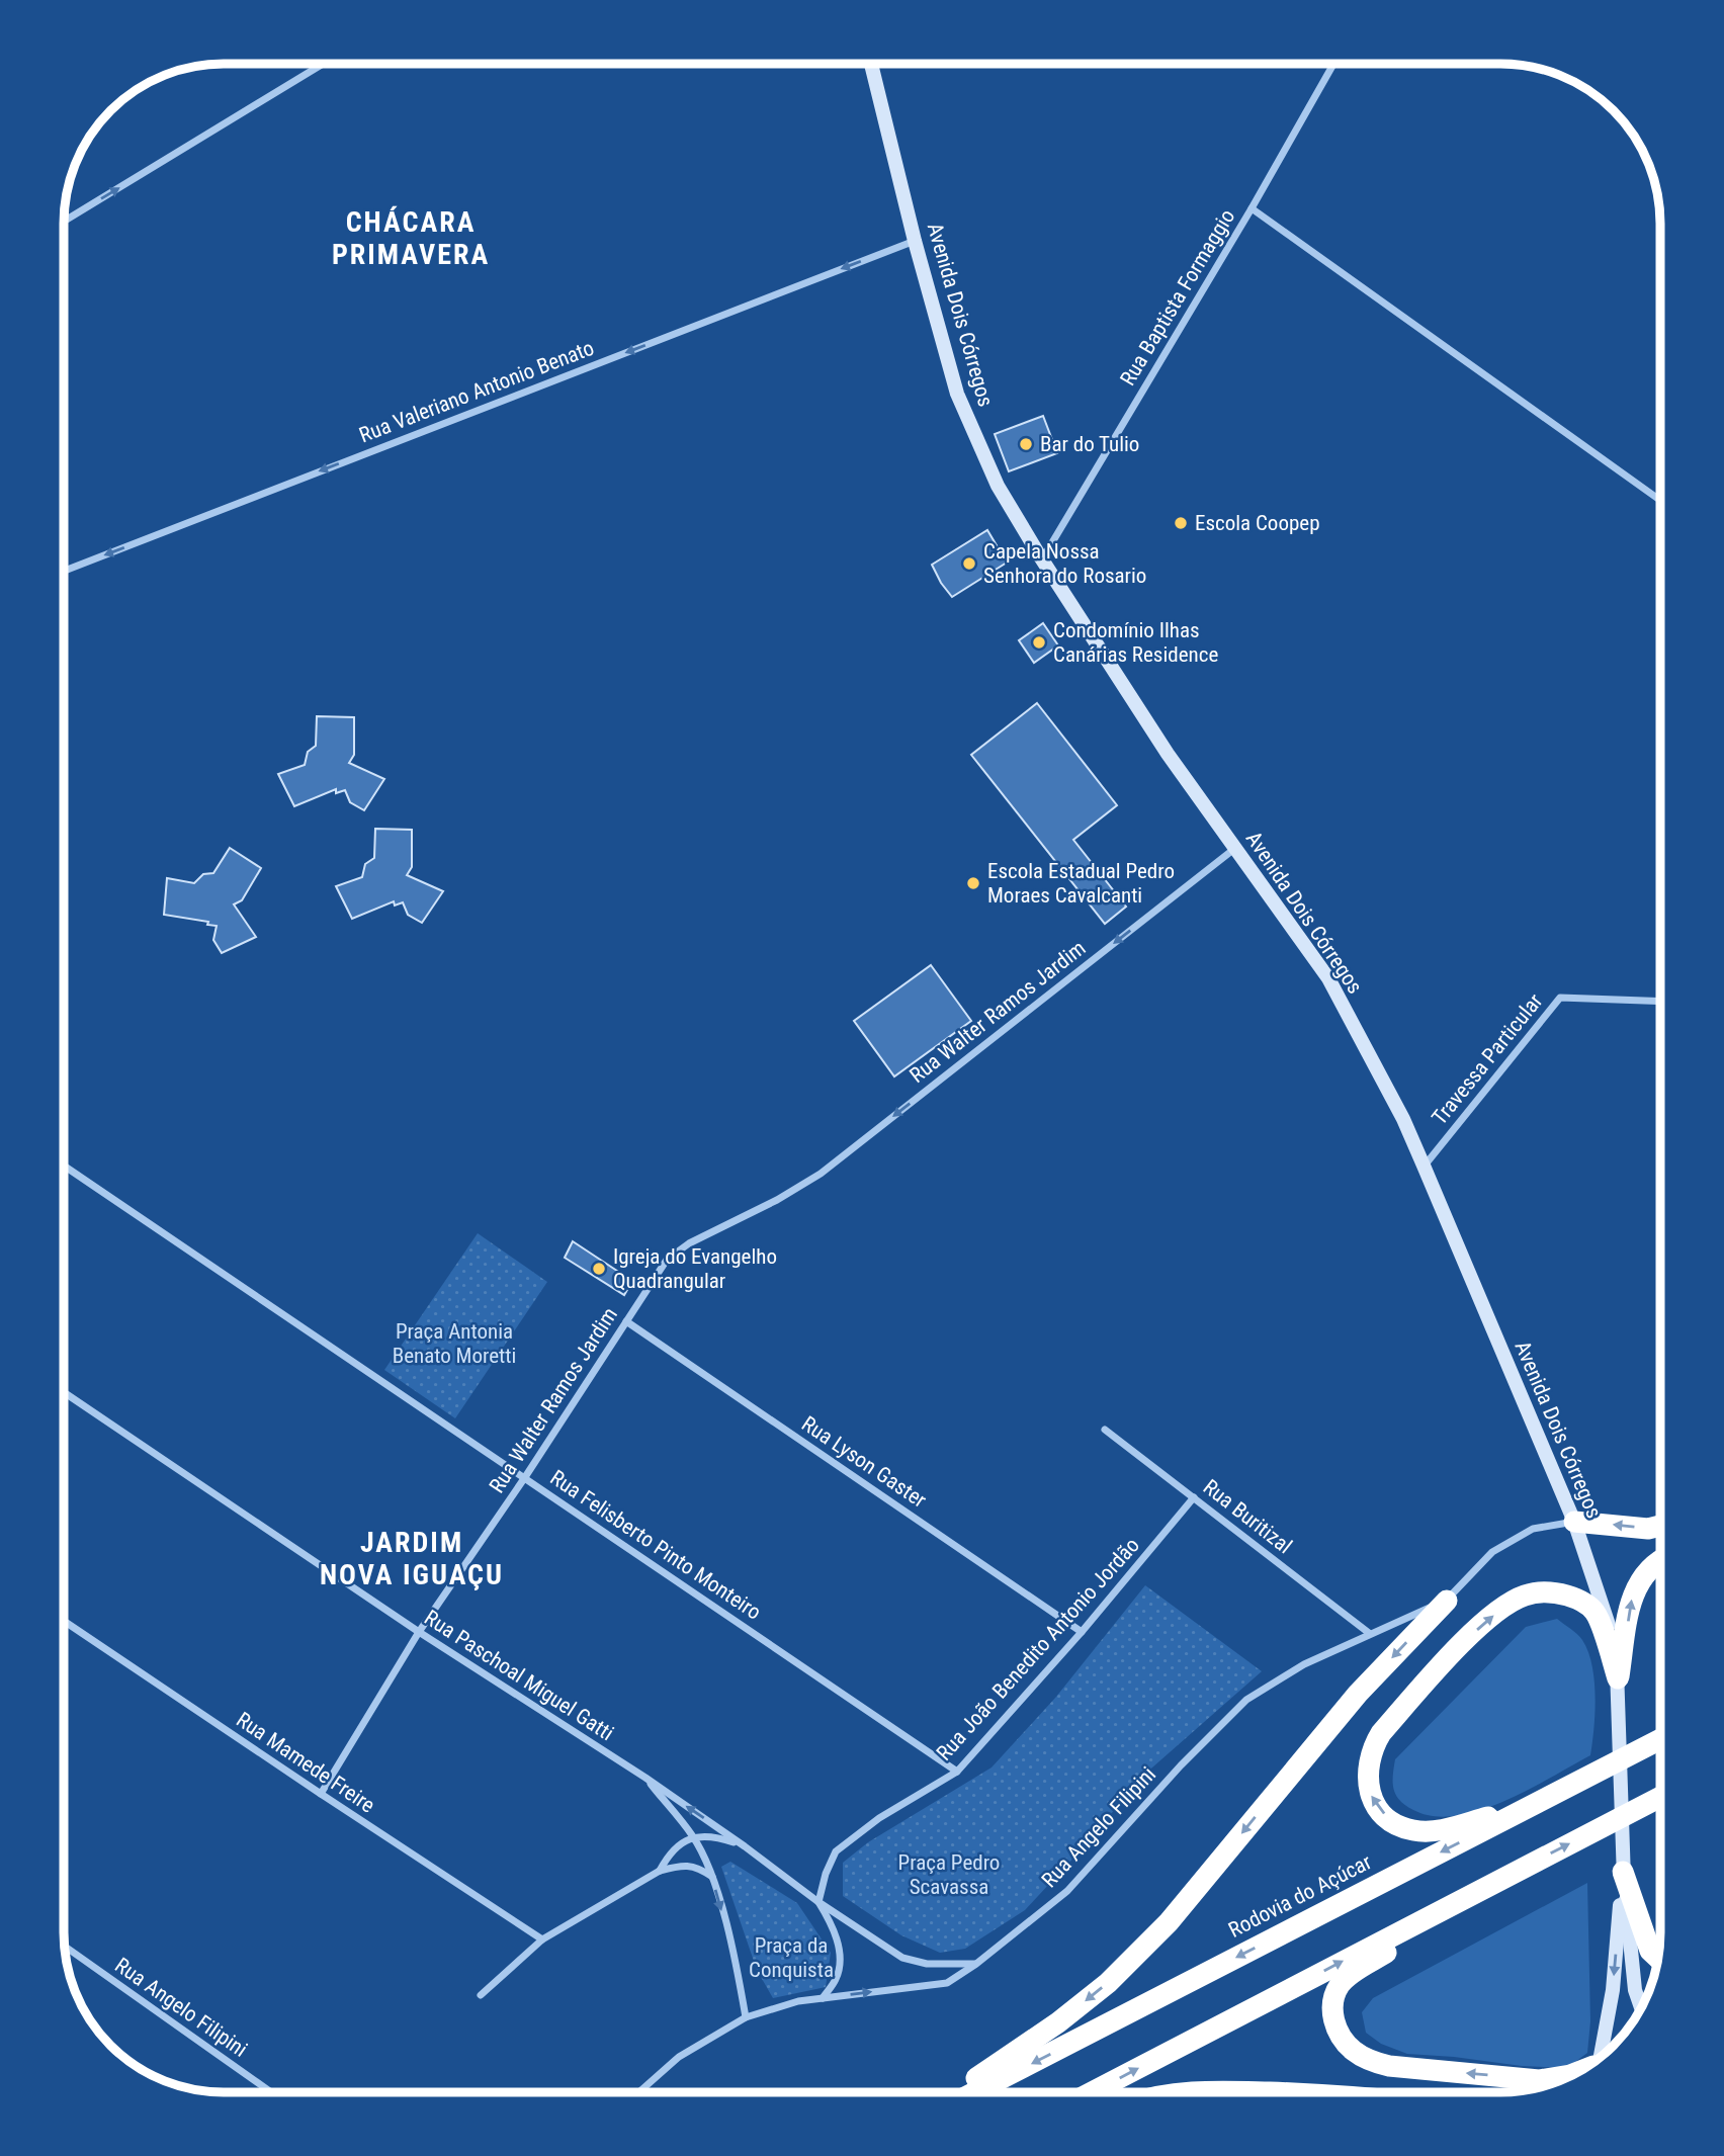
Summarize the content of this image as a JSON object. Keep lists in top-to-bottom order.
{
  "streets": {
    "highway": ["Rodovia do Açúcar"],
    "street": [
      "Rua Baptista Formaggio",
      "Avenida Dois Córregos",
      "Rua Valeriano Antonio Benato",
      "Rua Walter Ramos Jardim",
      "Travessa Particular",
      "Rua Lyson Gaster",
      "Rua Buritizal",
      "Rua Felisberto Pinto Monteiro",
      "Rua João Benedito Antonio Jordão",
      "Rua Paschoal Miguel Gatti",
      "Rua Mamede Freire",
      "Rua Angelo Filipini"
    ]
  },
  "crossings": [
    ["Rua Baptista Formaggio", "Avenida Dois Córregos"],
    ["Avenida Dois Córregos", "Rua Valeriano Antonio Benato"],
    ["Avenida Dois Córregos", "Rua Walter Ramos Jardim"],
    ["Avenida Dois Córregos", "Travessa Particular"],
    ["Avenida Dois Córregos", "Rua Angelo Filipini"],
    ["Rua Walter Ramos Jardim", "Rua Lyson Gaster"],
    ["Rua Walter Ramos Jardim", "Rua Felisberto Pinto Monteiro"],
    ["Rua Walter Ramos Jardim", "Rua Paschoal Miguel Gatti"],
    ["Rua Walter Ramos Jardim", "Rua Mamede Freire"],
    ["Rua Lyson Gaster", "Rua João Benedito Antonio Jordão"],
    ["Rua Buritizal", "Rua João Benedito Antonio Jordão"],
    ["Rua Buritizal", "Rua Angelo Filipini"],
    ["Rua Felisberto Pinto Monteiro", "Rua João Benedito Antonio Jordão"],
    ["Rua João Benedito Antonio Jordão", "Rua Paschoal Miguel Gatti"],
    ["Rua Paschoal Miguel Gatti", "Rua Angelo Filipini"]
  ],
  "one_way": ["Rua Valeriano Antonio Benato", "Rua Walter Ramos Jardim"],
  "districts": ["CHÁCARA PRIMAVERA", "JARDIM NOVA IGUAÇU"],
  "parks": ["Praça Antonia Benato Moretti", "Praça Pedro Scavassa", "Praça da Conquista"],
  "places": [
    "Bar do Tulio",
    "Escola Coopep",
    "Capela Nossa Senhora do Rosario",
    "Condomínio Ilhas Canárias Residence",
    "Escola Estadual Pedro Moraes Cavalcanti",
    "Igreja do Evangelho Quadrangular"
  ]
}
